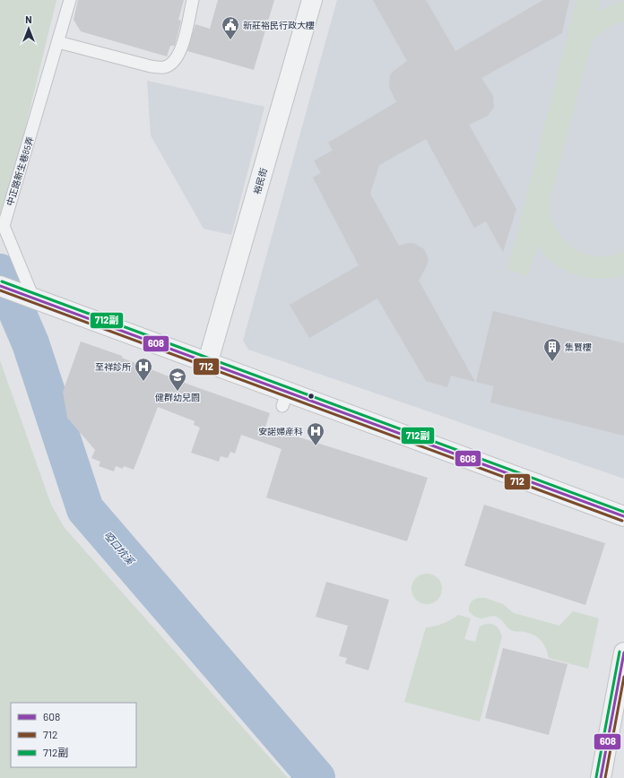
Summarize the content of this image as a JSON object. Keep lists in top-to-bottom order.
{
  "streets": {
    "street": ["裕民街"],
    "lane": ["中正路新生巷85弄"]
  },
  "water": ["啞口坑溪"],
  "places": {
    "public building": ["新莊裕民行政大樓"],
    "building": ["集賢樓"],
    "hospital": ["至祥診所", "安諾婦産科"],
    "school or university": ["健群幼兒園"]
  },
  "lines": ["transit line 712副", "transit line 608", "transit line 712"],
  "legend": ["608", "712", "712副"],
  "north": "top"
}
